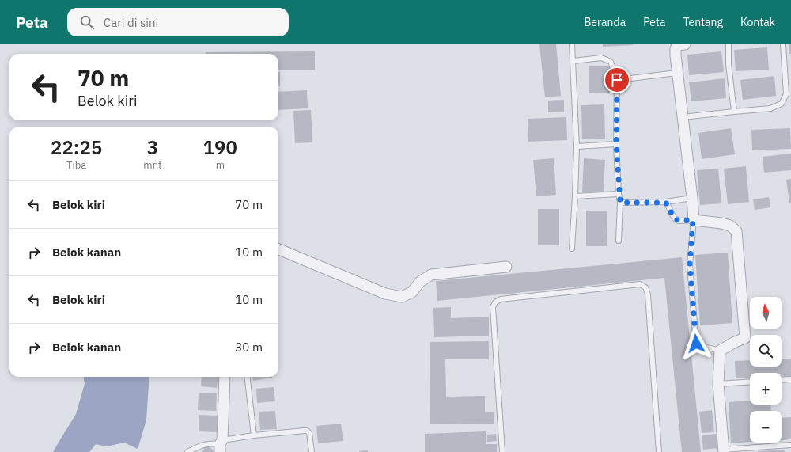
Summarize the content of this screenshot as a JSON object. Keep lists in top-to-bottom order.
{
  "north": "top",
  "page": {
    "header": "Peta",
    "search": "Cari di sini",
    "nav": [
      "Beranda",
      "Peta",
      "Tentang",
      "Kontak"
    ],
    "turn": ["70 m", "Belok kiri"],
    "eta": [
      "22:25",
      "Tiba",
      "3",
      "mnt",
      "190",
      "m"
    ],
    "list": [
      {
        "name": "Belok kiri",
        "value": "70 m"
      },
      {
        "name": "Belok kanan",
        "value": "10 m"
      },
      {
        "name": "Belok kiri",
        "value": "10 m"
      },
      {
        "name": "Belok kanan",
        "value": "30 m"
      }
    ],
    "map_buttons": ["+", "−"]
  }
}
